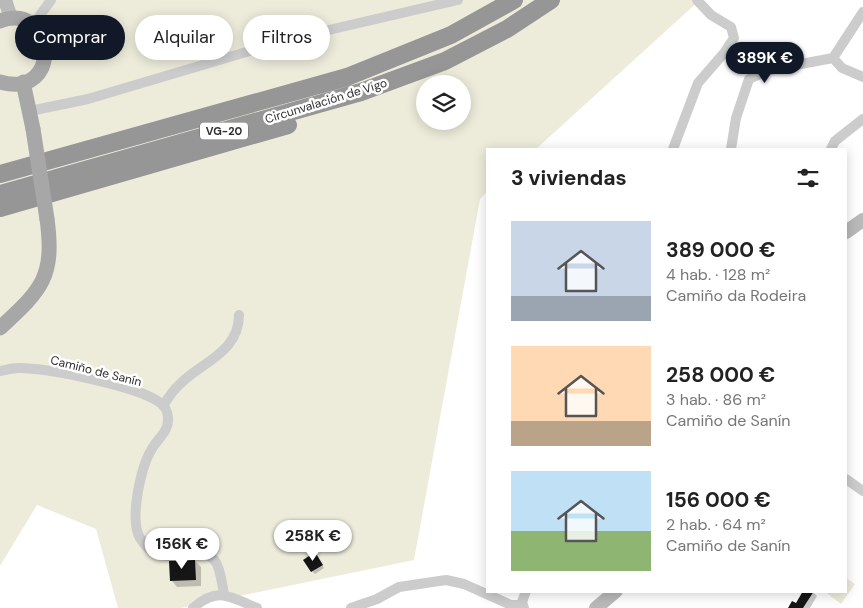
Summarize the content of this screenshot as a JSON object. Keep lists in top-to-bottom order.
{
  "streets": {
    "highway": ["Circunvalación de Vigo", "VG-20"],
    "street": ["Camiño de Sanín"]
  },
  "page": {
    "chip": ["Comprar", "Alquilar", "Filtros"],
    "price": ["389K €", "258K €", "156K €"],
    "heading": "3 viviendas",
    "list": [
      {
        "name": "389 000 €",
        "note": "4 hab. · 128 m² · Camiño da Rodeira"
      },
      {
        "name": "258 000 €",
        "note": "3 hab. · 86 m² · Camiño de Sanín"
      },
      {
        "name": "156 000 €",
        "note": "2 hab. · 64 m² · Camiño de Sanín"
      }
    ]
  }
}
